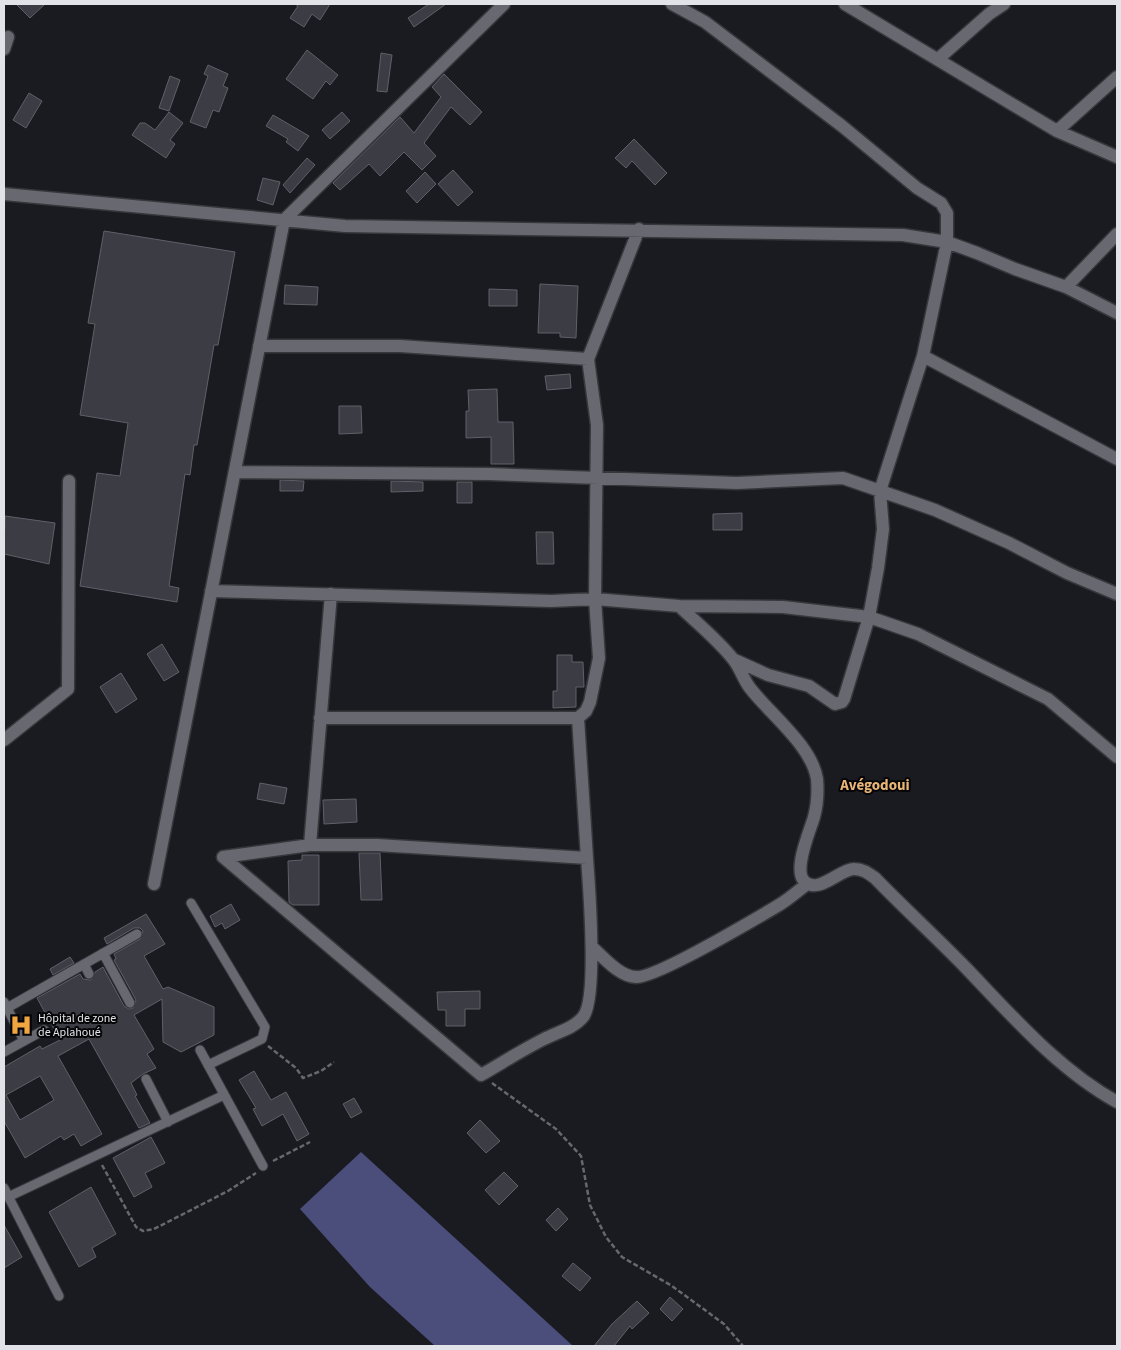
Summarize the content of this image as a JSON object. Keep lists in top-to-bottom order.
{
  "districts": ["Avégodoui"],
  "places": {
    "hospital": ["Hôpital de zone de Aplahoué"]
  }
}
